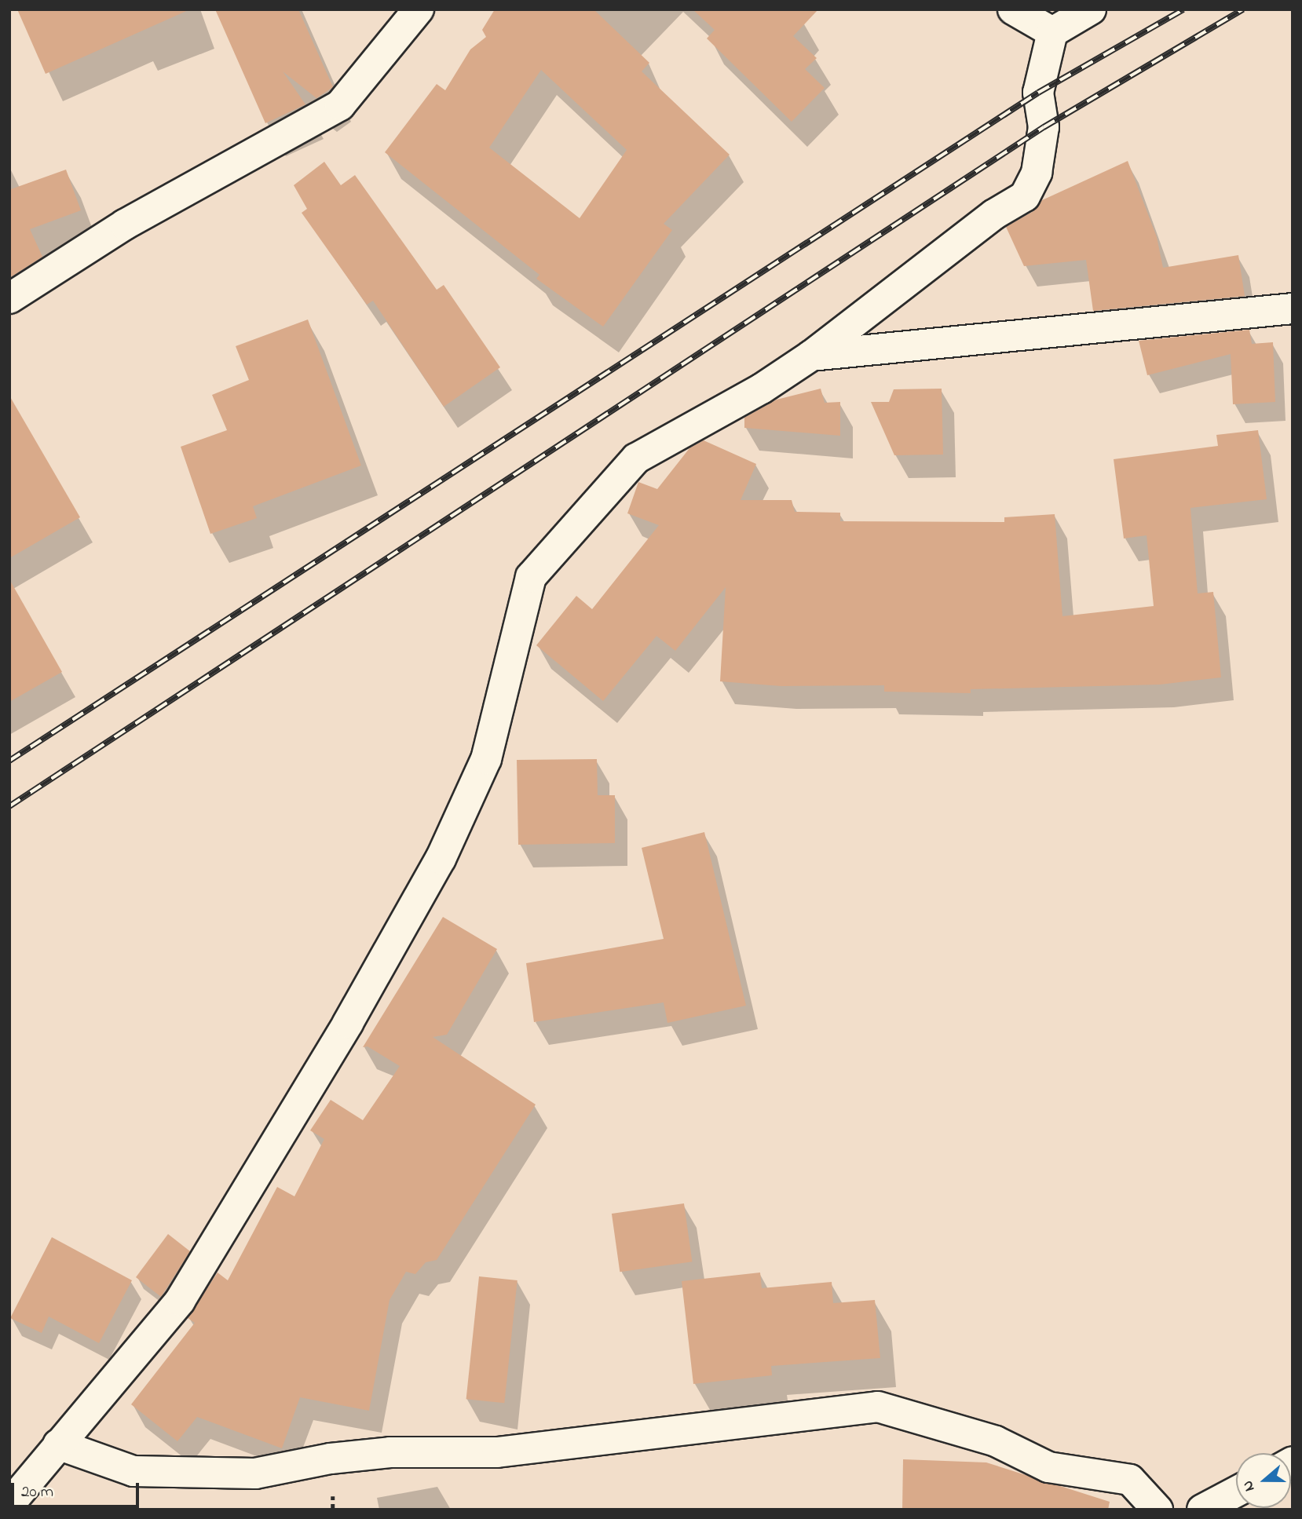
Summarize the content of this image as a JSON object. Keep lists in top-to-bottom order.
{
  "scale_bar": "20 m",
  "north": "left"
}
